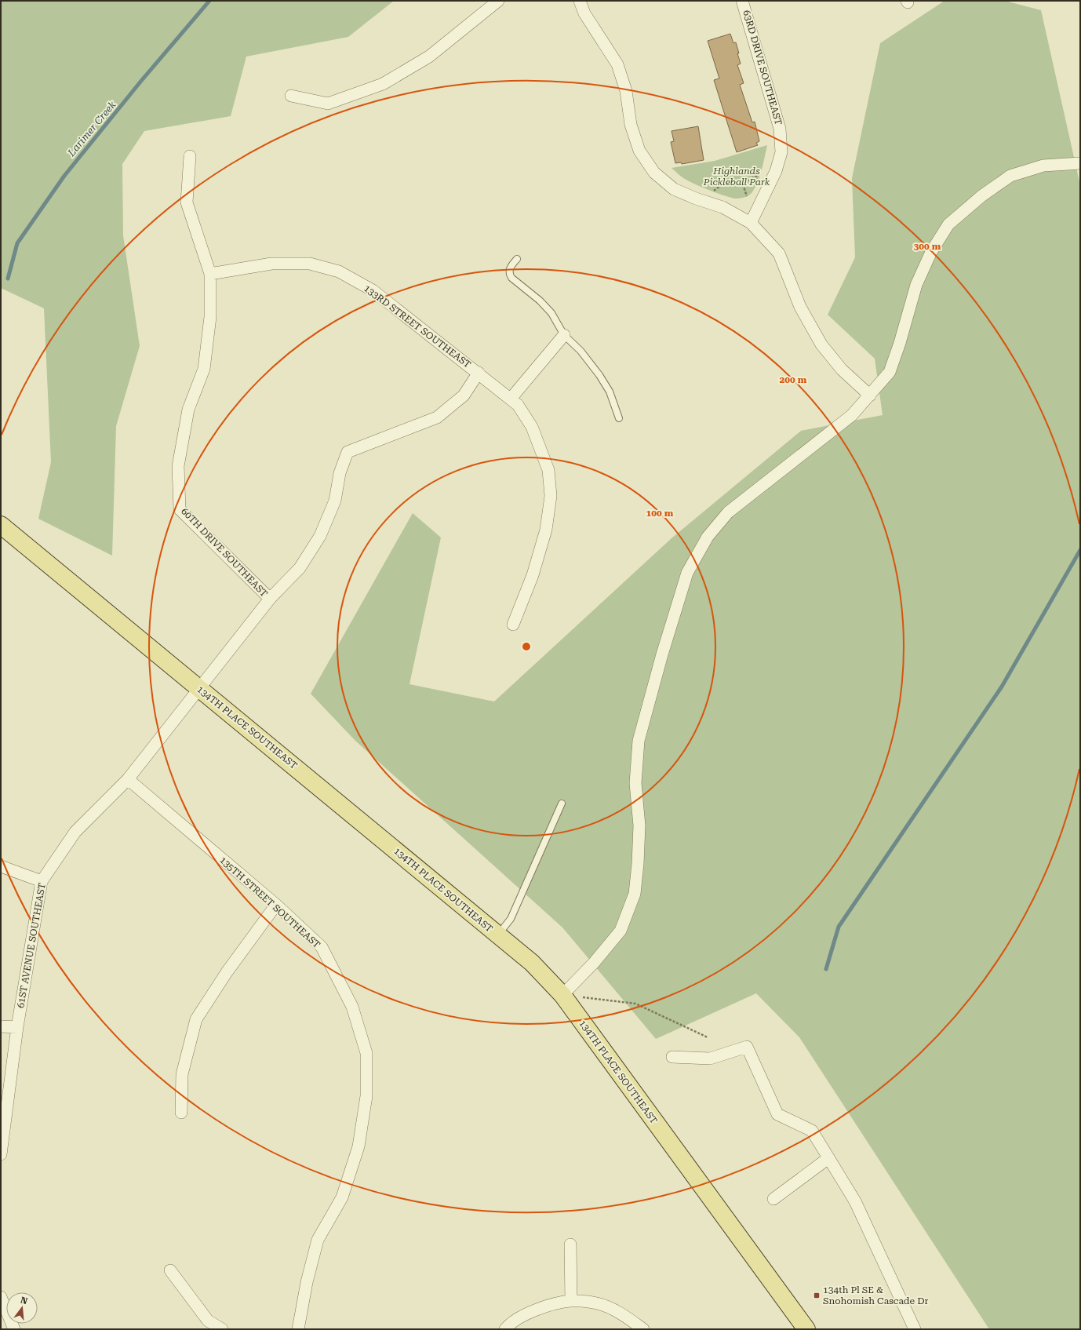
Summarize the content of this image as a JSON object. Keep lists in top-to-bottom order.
{
  "streets": {
    "main road": ["134TH PLACE SOUTHEAST"],
    "street": [
      "63RD DRIVE SOUTHEAST",
      "133RD STREET SOUTHEAST",
      "60TH DRIVE SOUTHEAST",
      "135TH STREET SOUTHEAST",
      "61ST AVENUE SOUTHEAST"
    ]
  },
  "crossings": [
    ["133RD STREET SOUTHEAST", "60TH DRIVE SOUTHEAST"],
    ["133RD STREET SOUTHEAST", "61ST AVENUE SOUTHEAST"],
    ["60TH DRIVE SOUTHEAST", "61ST AVENUE SOUTHEAST"],
    ["134TH PLACE SOUTHEAST", "61ST AVENUE SOUTHEAST"],
    ["135TH STREET SOUTHEAST", "61ST AVENUE SOUTHEAST"]
  ],
  "water": ["Larimer Creek"],
  "parks": ["Highlands Pickleball Park"],
  "places": {
    "transit": ["134th Pl SE & Snohomish Cascade Dr"]
  },
  "north": "top",
  "rings": ["300 m", "200 m", "100 m"]
}
